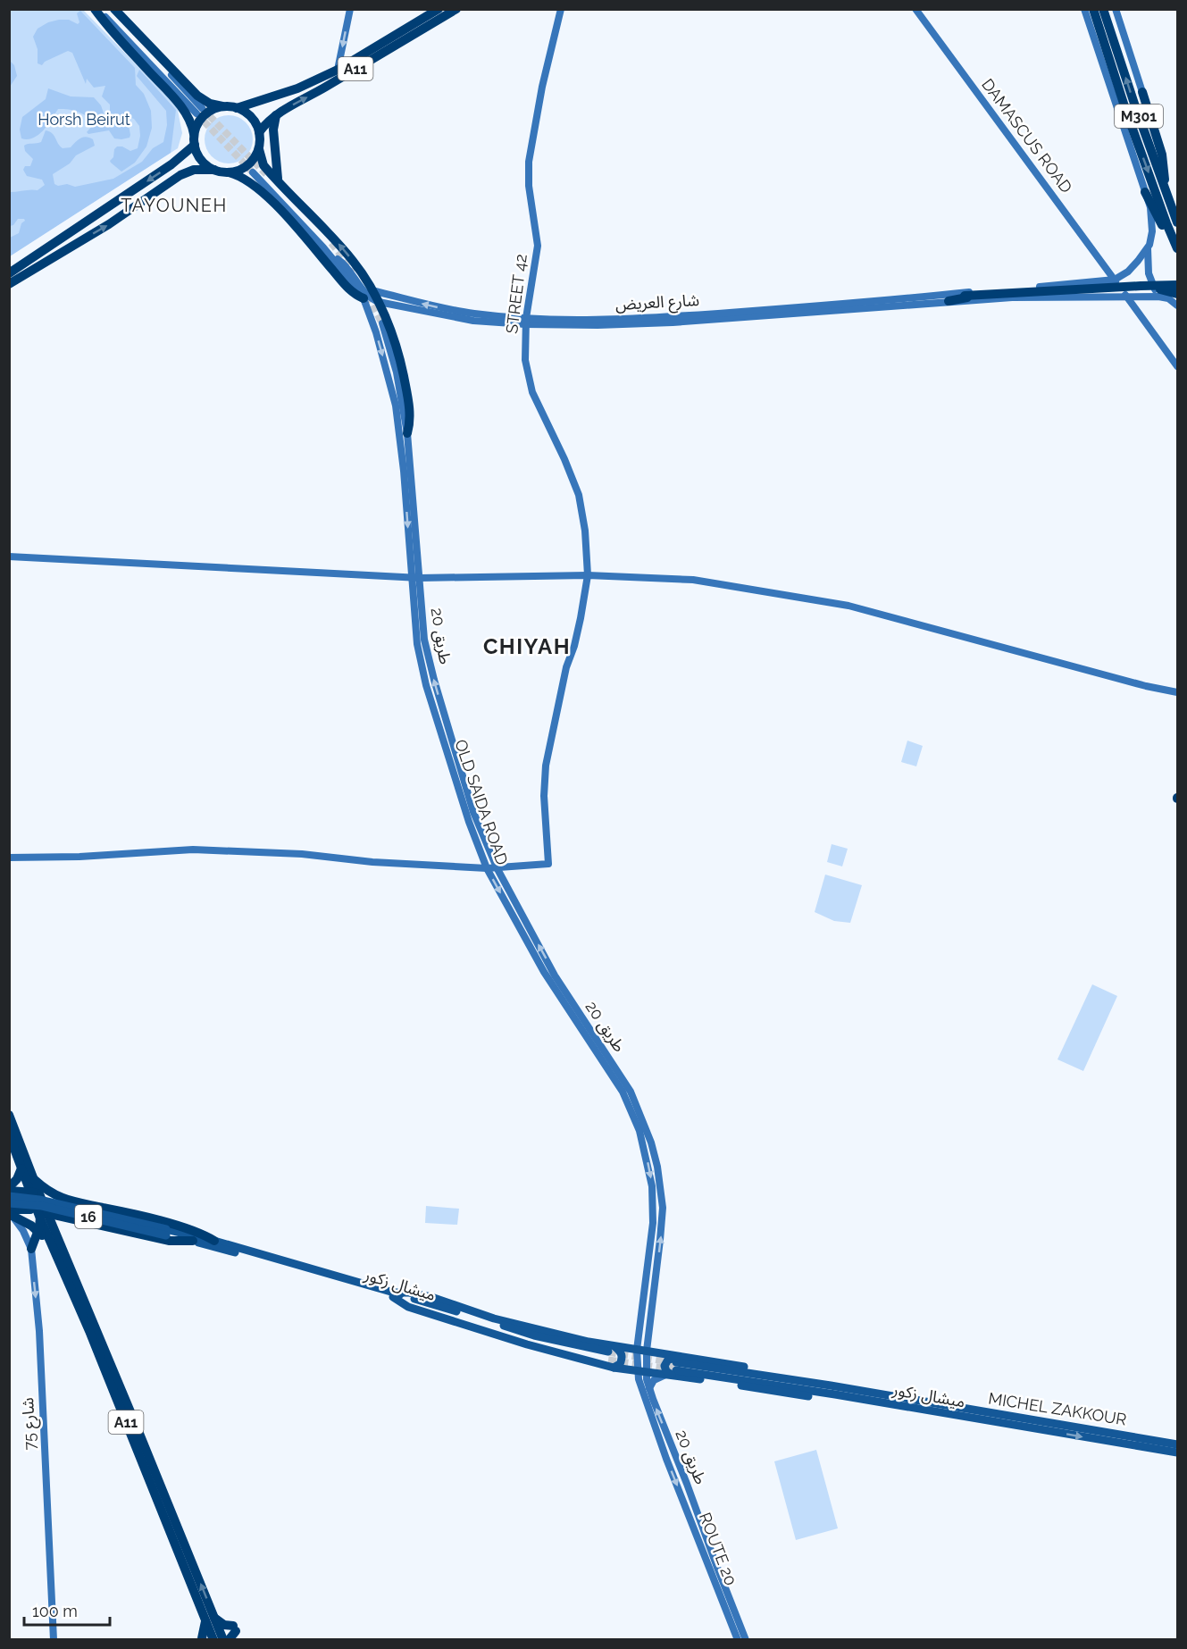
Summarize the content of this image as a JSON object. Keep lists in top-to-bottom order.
{
  "streets": {
    "highway": ["A11", "M301"],
    "main road": [
      "DAMASCUS ROAD",
      "STREET 42",
      "شارع العريض",
      "طريق 20",
      "OLD SAIDA ROAD",
      "16",
      "ميشال زكور",
      "MICHEL ZAKKOUR",
      "شارع 75",
      "ROUTE 20"
    ]
  },
  "crossings": [
    ["STREET 42", "شارع العريض"],
    ["STREET 42", "طريق 20"],
    ["طريق 20", "ROUTE 20"],
    ["OLD SAIDA ROAD", "ROUTE 20"],
    ["ميشال زكور", "MICHEL ZAKKOUR"]
  ],
  "one_way": [
    "طريق 20",
    "OLD SAIDA ROAD",
    "شارع 75",
    "ROUTE 20"
  ],
  "districts": ["TAYOUNEH", "CHIYAH"],
  "parks": ["Horsh Beirut"],
  "scale_bar": "100 m"
}
